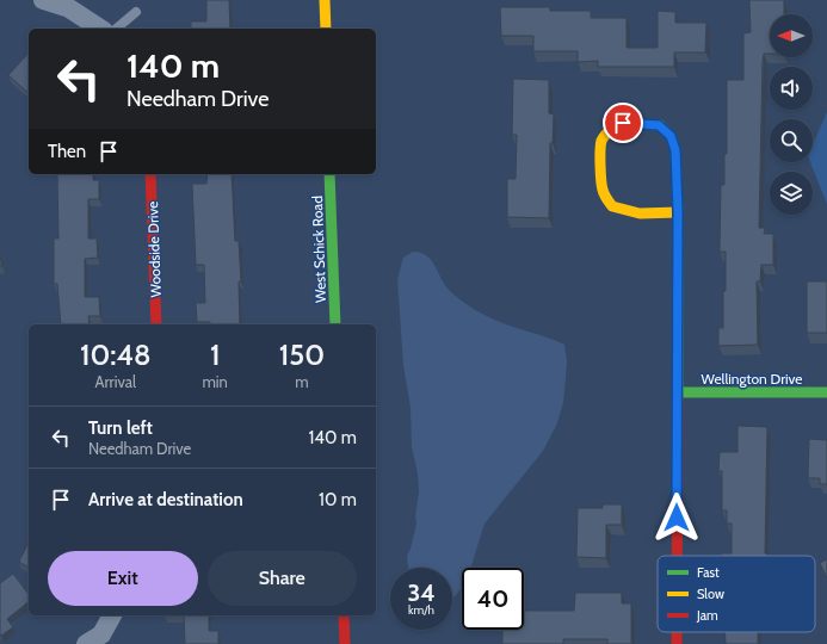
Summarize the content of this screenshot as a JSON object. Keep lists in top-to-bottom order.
{
  "streets": {
    "street": ["Woodside Drive", "West Schick Road", "Wellington Drive"]
  },
  "legend": ["Fast", "Slow", "Jam"],
  "north": "left",
  "page": {
    "turn": ["140 m", "Needham Drive"],
    "then": "Then",
    "eta": [
      "10:48",
      "Arrival",
      "1",
      "min",
      "150",
      "m"
    ],
    "list": [
      {
        "name": "Turn left",
        "note": "Needham Drive",
        "value": "140 m"
      },
      {
        "name": "Arrive at destination",
        "value": "10 m"
      }
    ],
    "buttons": ["Exit", "Share"],
    "speed": "34 km/h",
    "limit": "40"
  }
}
